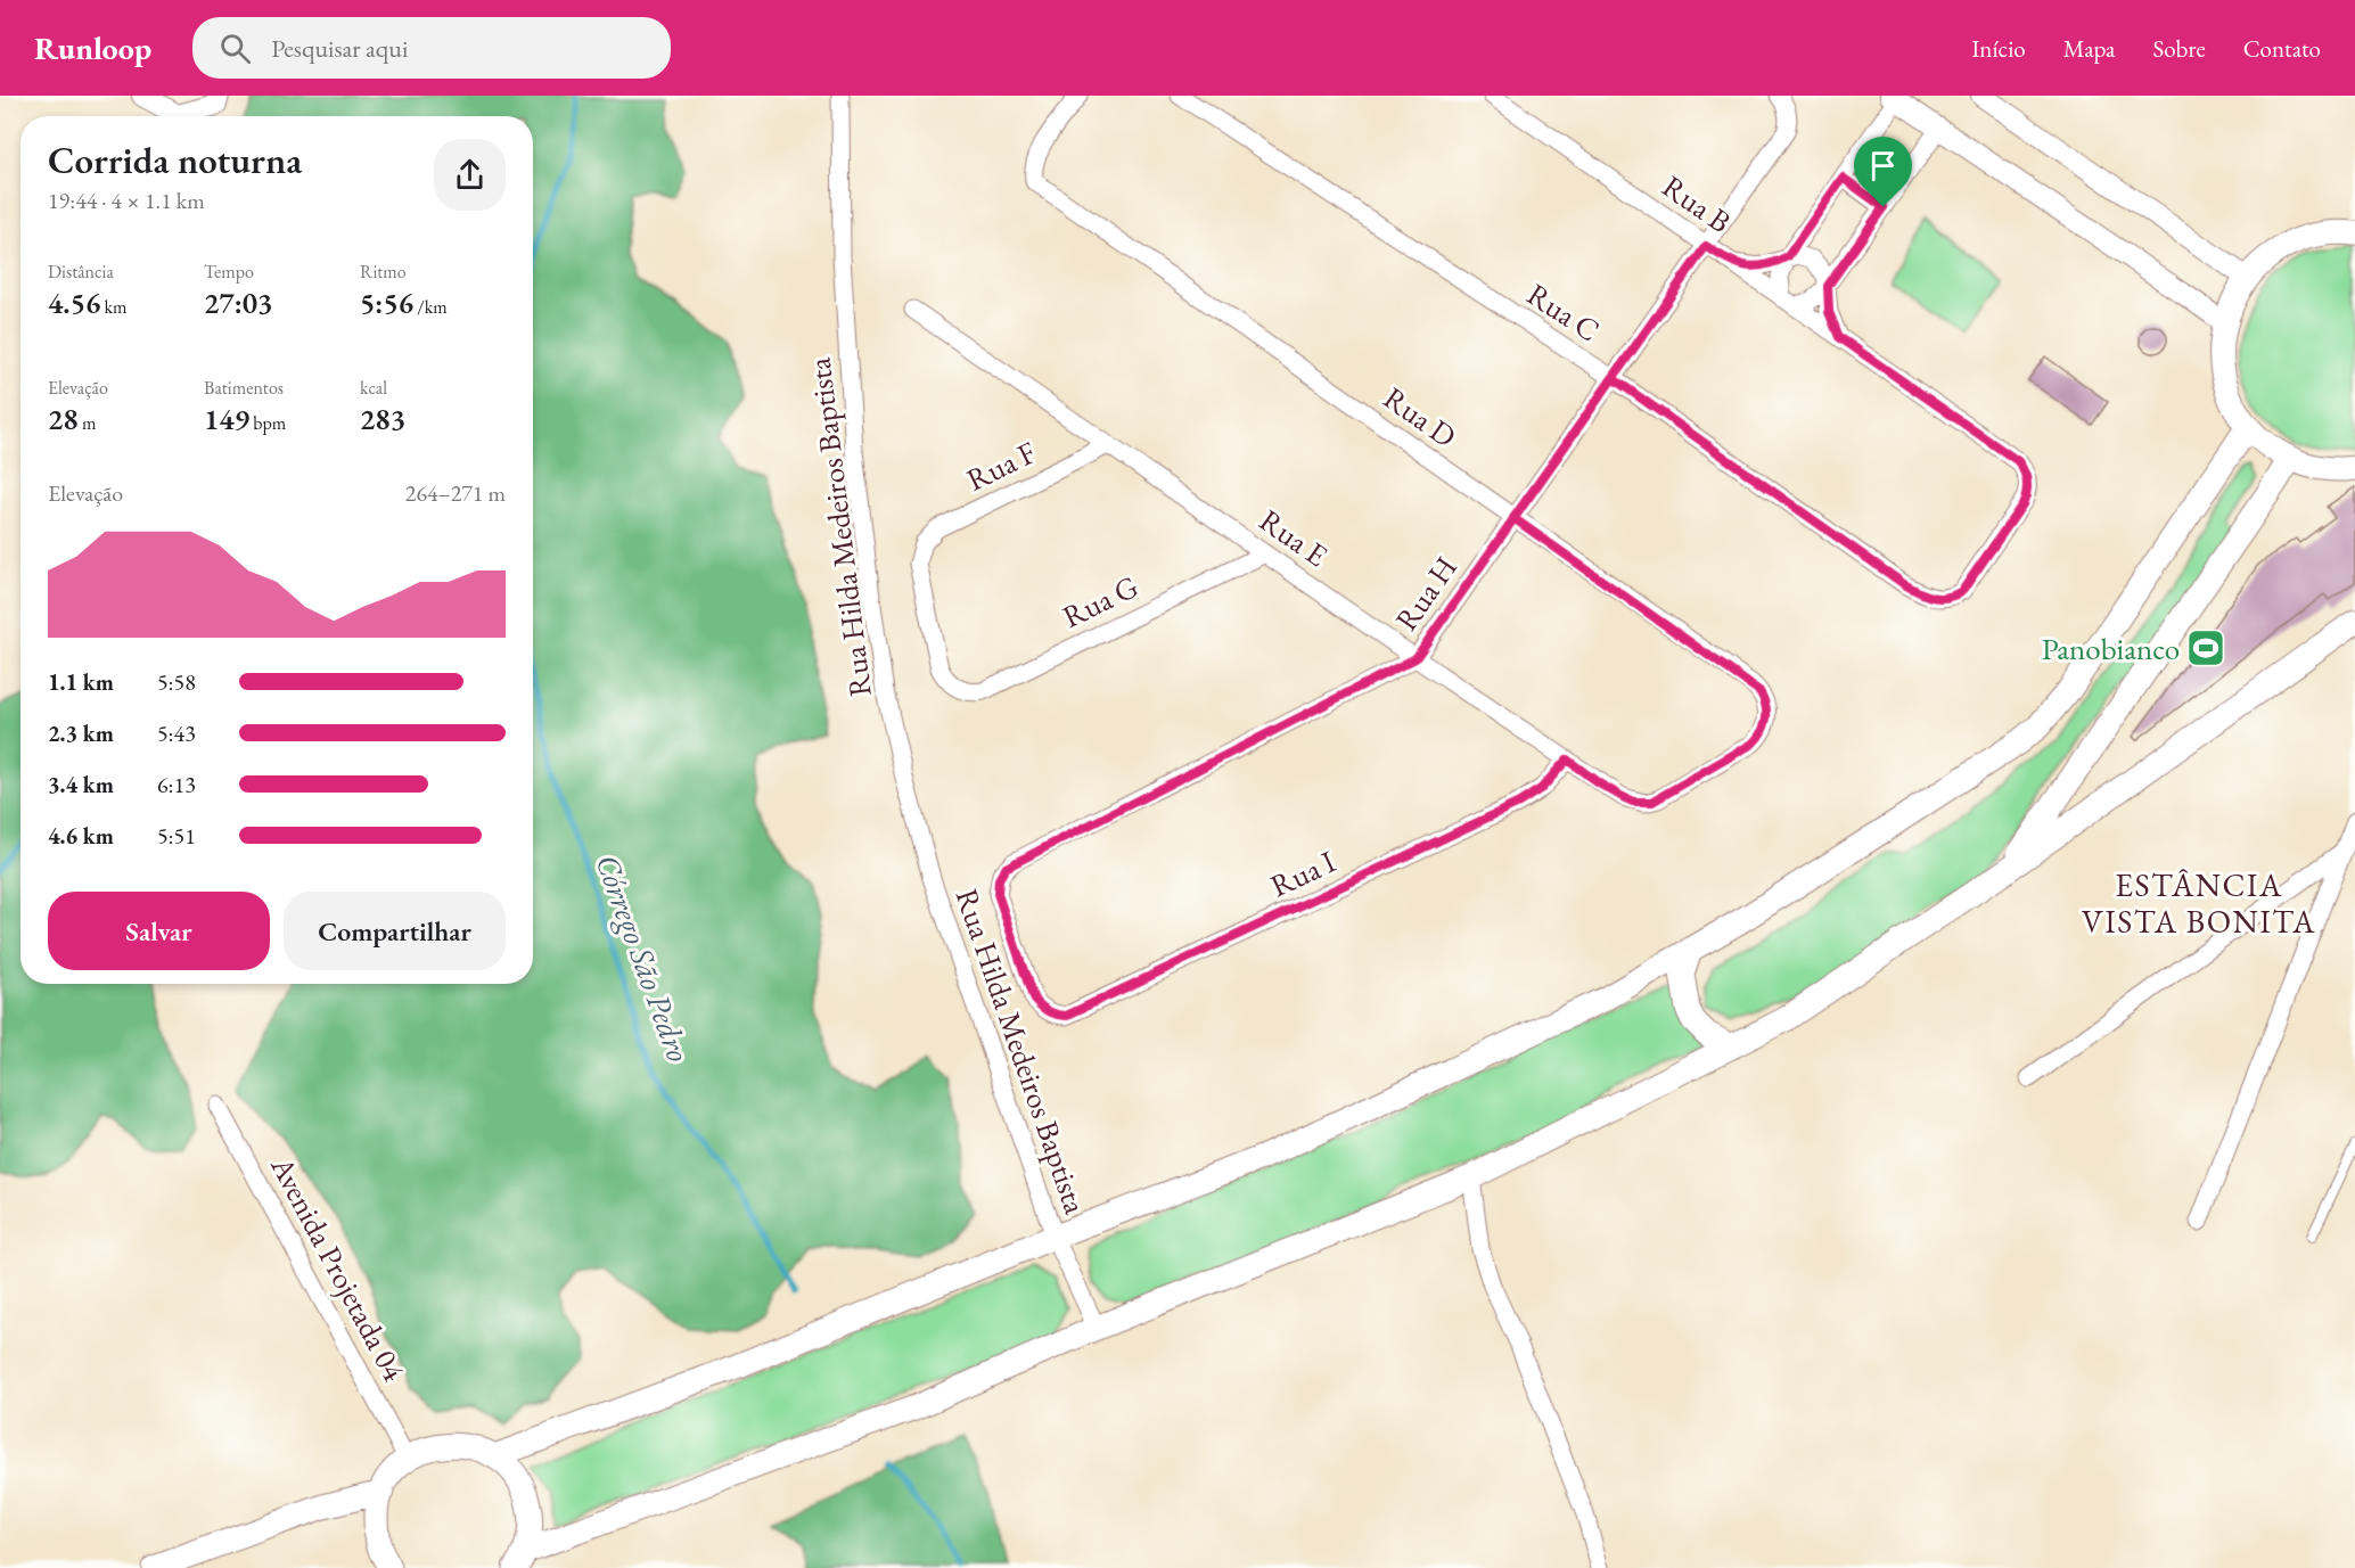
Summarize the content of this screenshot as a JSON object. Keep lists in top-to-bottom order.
{
  "streets": {
    "street": [
      "Rua B",
      "Rua C",
      "Rua D",
      "Rua F",
      "Rua Hilda Medeiros Baptista",
      "Rua E",
      "Rua H",
      "Rua G",
      "Rua I",
      "Avenida Projetada 04"
    ]
  },
  "crossings": [
    ["Rua B", "Rua C"],
    ["Rua B", "Rua H"],
    ["Rua C", "Rua H"],
    ["Rua D", "Rua E"],
    ["Rua D", "Rua H"],
    ["Rua F", "Rua E"],
    ["Rua F", "Rua G"],
    ["Rua E", "Rua H"],
    ["Rua E", "Rua G"],
    ["Rua E", "Rua I"],
    ["Rua H", "Rua I"]
  ],
  "districts": ["ESTÂNCIA VISTA BONITA"],
  "water": ["Córrego São Pedro"],
  "places": {
    "sports": ["Panobianco"]
  },
  "page": {
    "header": "Runloop",
    "search": "Pesquisar aqui",
    "nav": [
      "Início",
      "Mapa",
      "Sobre",
      "Contato"
    ],
    "heading": ["Corrida noturna", "19:44 · 4 × 1.1 km"],
    "stats": [
      ["Distância", "4.56 km"],
      ["Tempo", "27:03"],
      ["Ritmo", "5:56 /km"],
      ["Elevação", "28 m"],
      ["Batimentos", "149 bpm"],
      ["kcal", "283"]
    ],
    "chart": ["Elevação", "264–271 m"],
    "list": [
      {
        "name": "1.1 km",
        "note": "5:58"
      },
      {
        "name": "2.3 km",
        "note": "5:43"
      },
      {
        "name": "3.4 km",
        "note": "6:13"
      },
      {
        "name": "4.6 km",
        "note": "5:51"
      }
    ],
    "buttons": ["Salvar", "Compartilhar"]
  }
}
